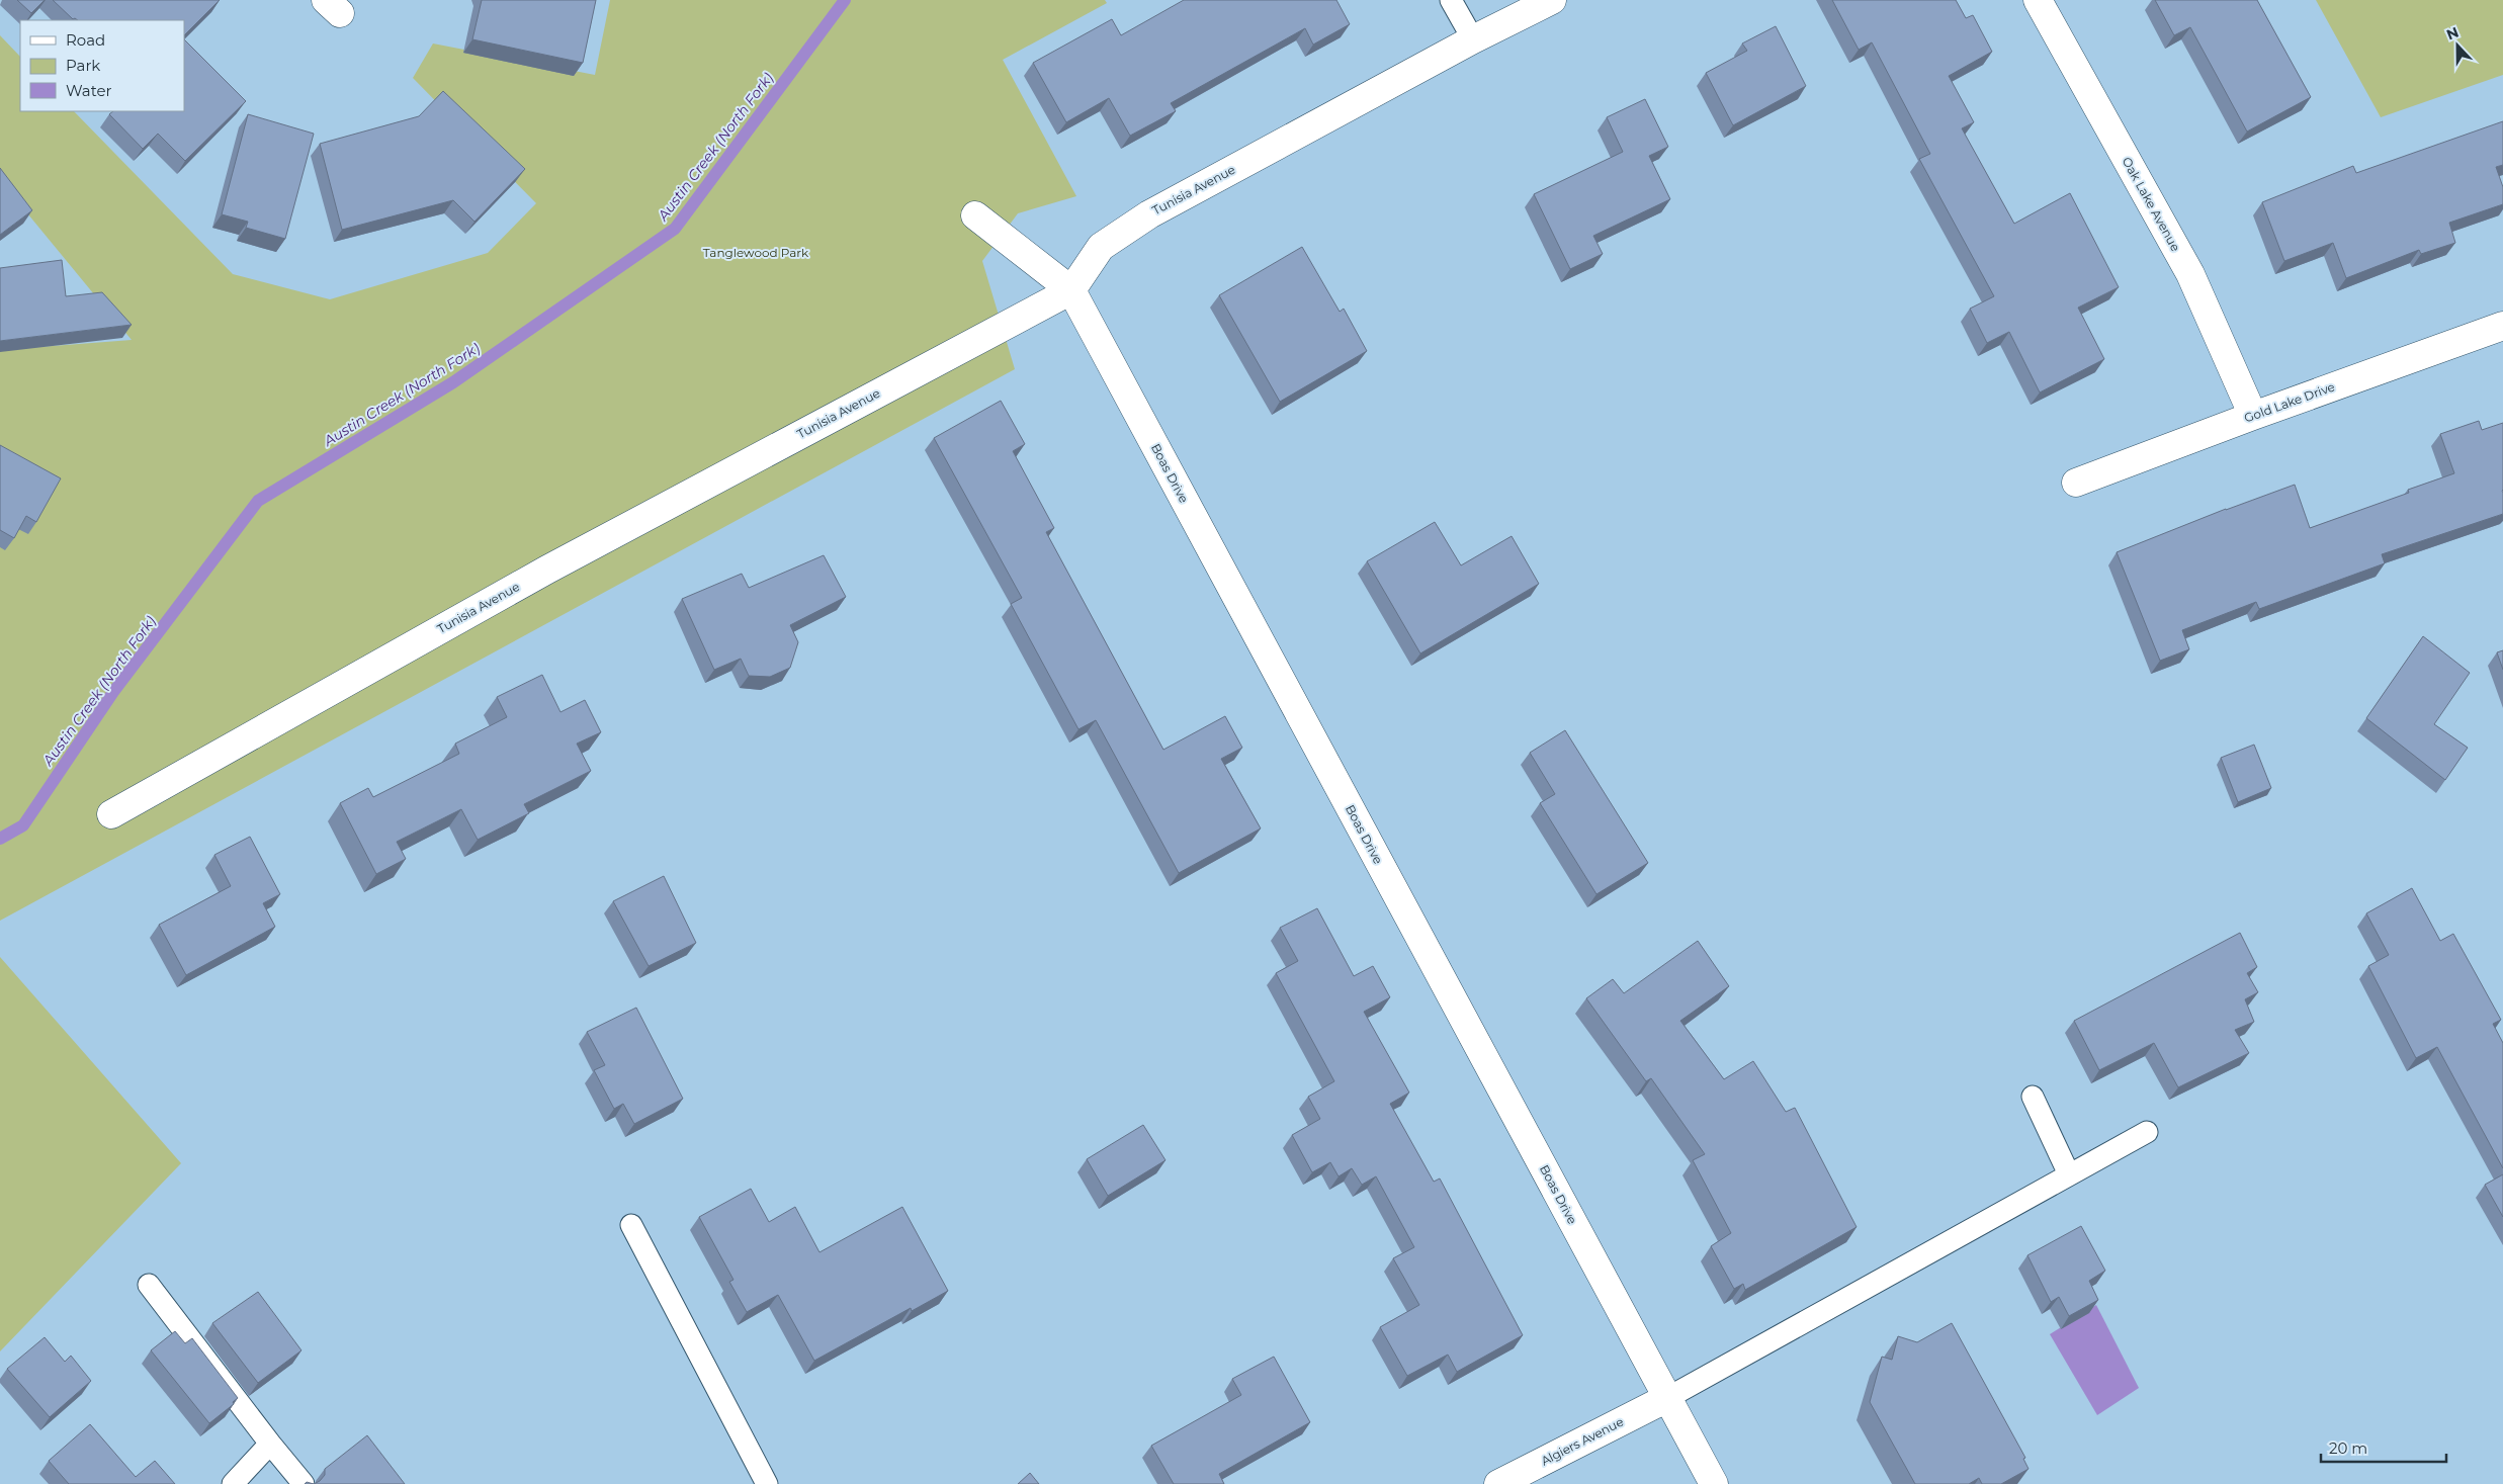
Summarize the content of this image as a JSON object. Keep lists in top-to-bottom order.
{
  "streets": {
    "street": [
      "Tunisia Avenue",
      "Oak Lake Avenue",
      "Gold Lake Drive",
      "Boas Drive",
      "Algiers Avenue"
    ]
  },
  "crossings": [
    ["Tunisia Avenue", "Boas Drive"],
    ["Oak Lake Avenue", "Gold Lake Drive"],
    ["Boas Drive", "Algiers Avenue"]
  ],
  "water": ["Austin Creek (North Fork)"],
  "parks": ["Tanglewood Park"],
  "legend": ["Road", "Park", "Water"],
  "scale_bar": "20 m",
  "north": "top"
}
